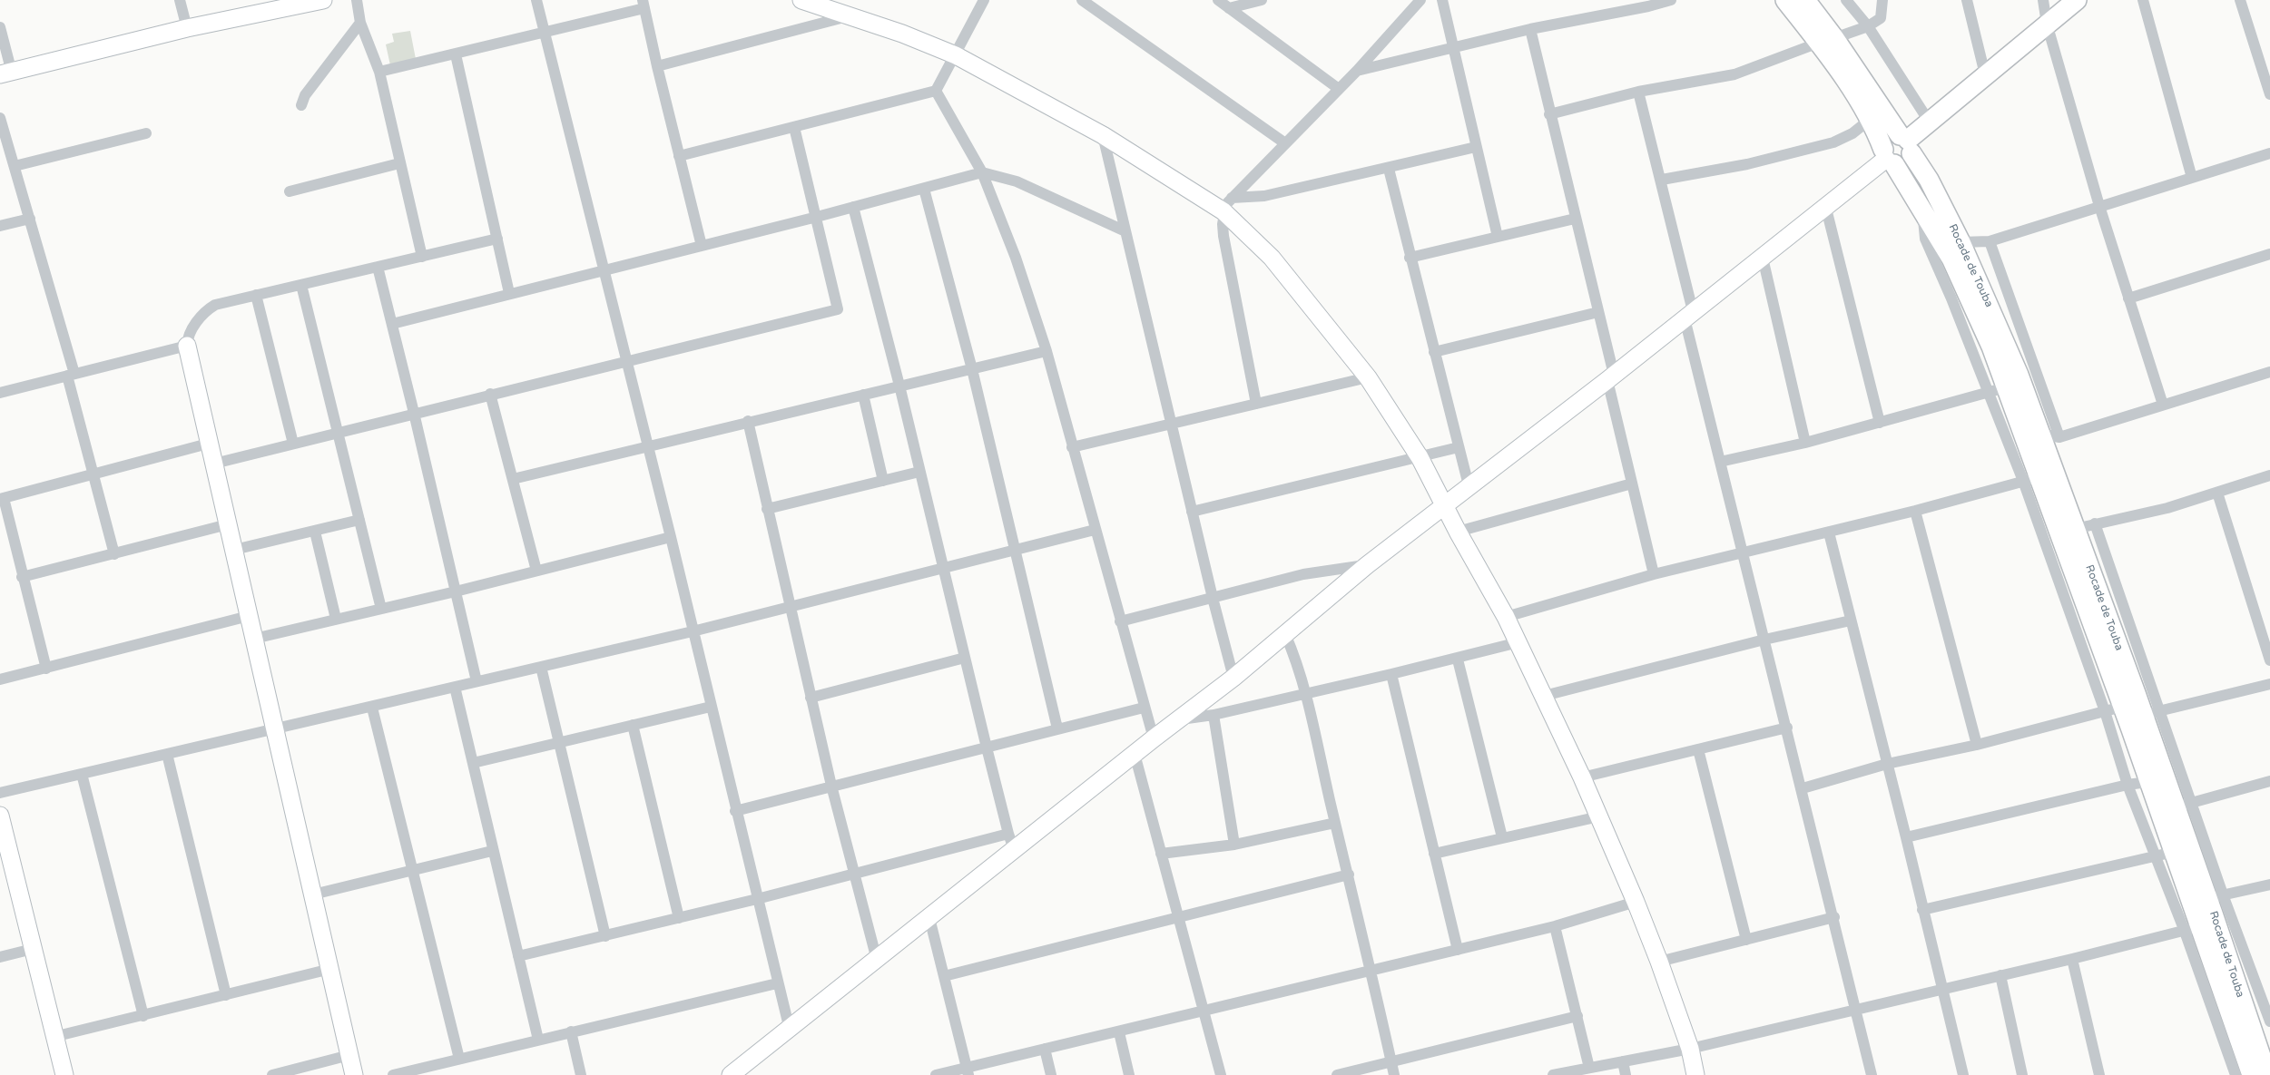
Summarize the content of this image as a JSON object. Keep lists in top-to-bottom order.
{
  "streets": {
    "main road": ["Rocade de Touba"]
  }
}
